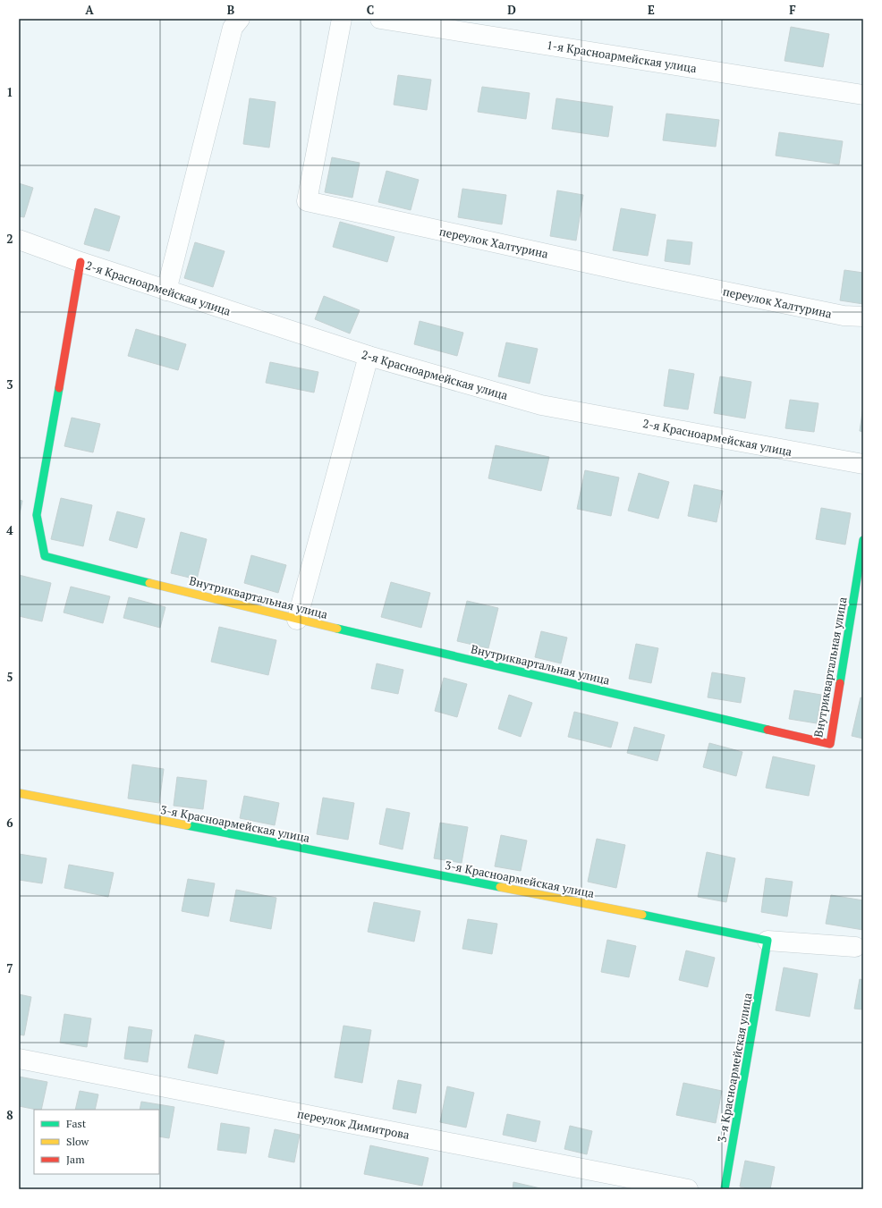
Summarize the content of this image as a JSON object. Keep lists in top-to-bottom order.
{
  "streets": {
    "street": [
      "1-я Красноармейская улица",
      "переулок Халтурина",
      "2-я Красноармейская улица",
      "Внутриквартальная улица",
      "3-я Красноармейская улица",
      "переулок Димитрова"
    ]
  },
  "crossings": [
    ["2-я Красноармейская улица", "Внутриквартальная улица"]
  ],
  "legend": ["Fast", "Slow", "Jam"],
  "grid": {
    "columns": [
      "A",
      "B",
      "C",
      "D",
      "E",
      "F"
    ],
    "rows": [
      "1",
      "2",
      "3",
      "4",
      "5",
      "6",
      "7",
      "8"
    ]
  }
}
